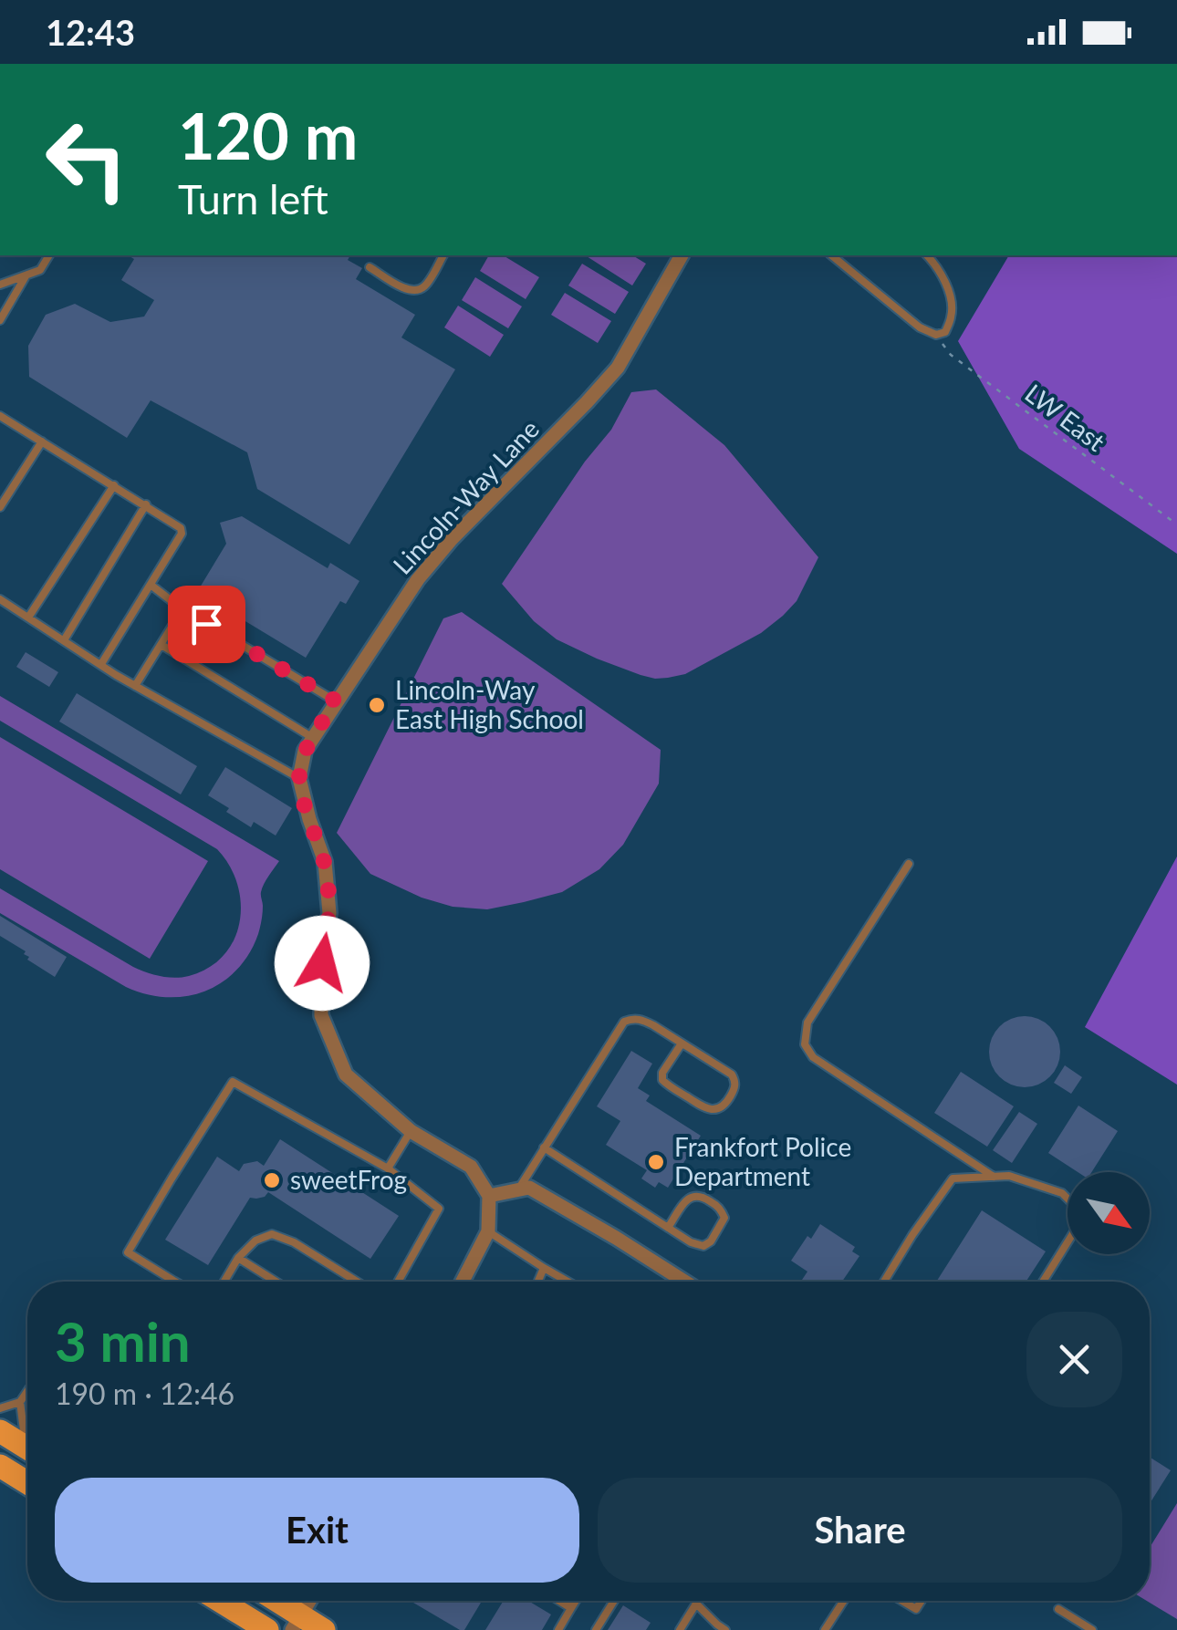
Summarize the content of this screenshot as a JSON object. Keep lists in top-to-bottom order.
{
  "streets": {
    "street": ["Lincoln-Way Lane"],
    "path": ["LW East"]
  },
  "places": ["Lincoln-Way East High School", "Frankfort Police Department", "sweetFrog"],
  "north": "bottom right",
  "page": {
    "status": "12:43",
    "turn": ["120 m", "Turn left"],
    "heading": ["3 min", "190 m · 12:46"],
    "buttons": ["Exit", "Share"]
  }
}
